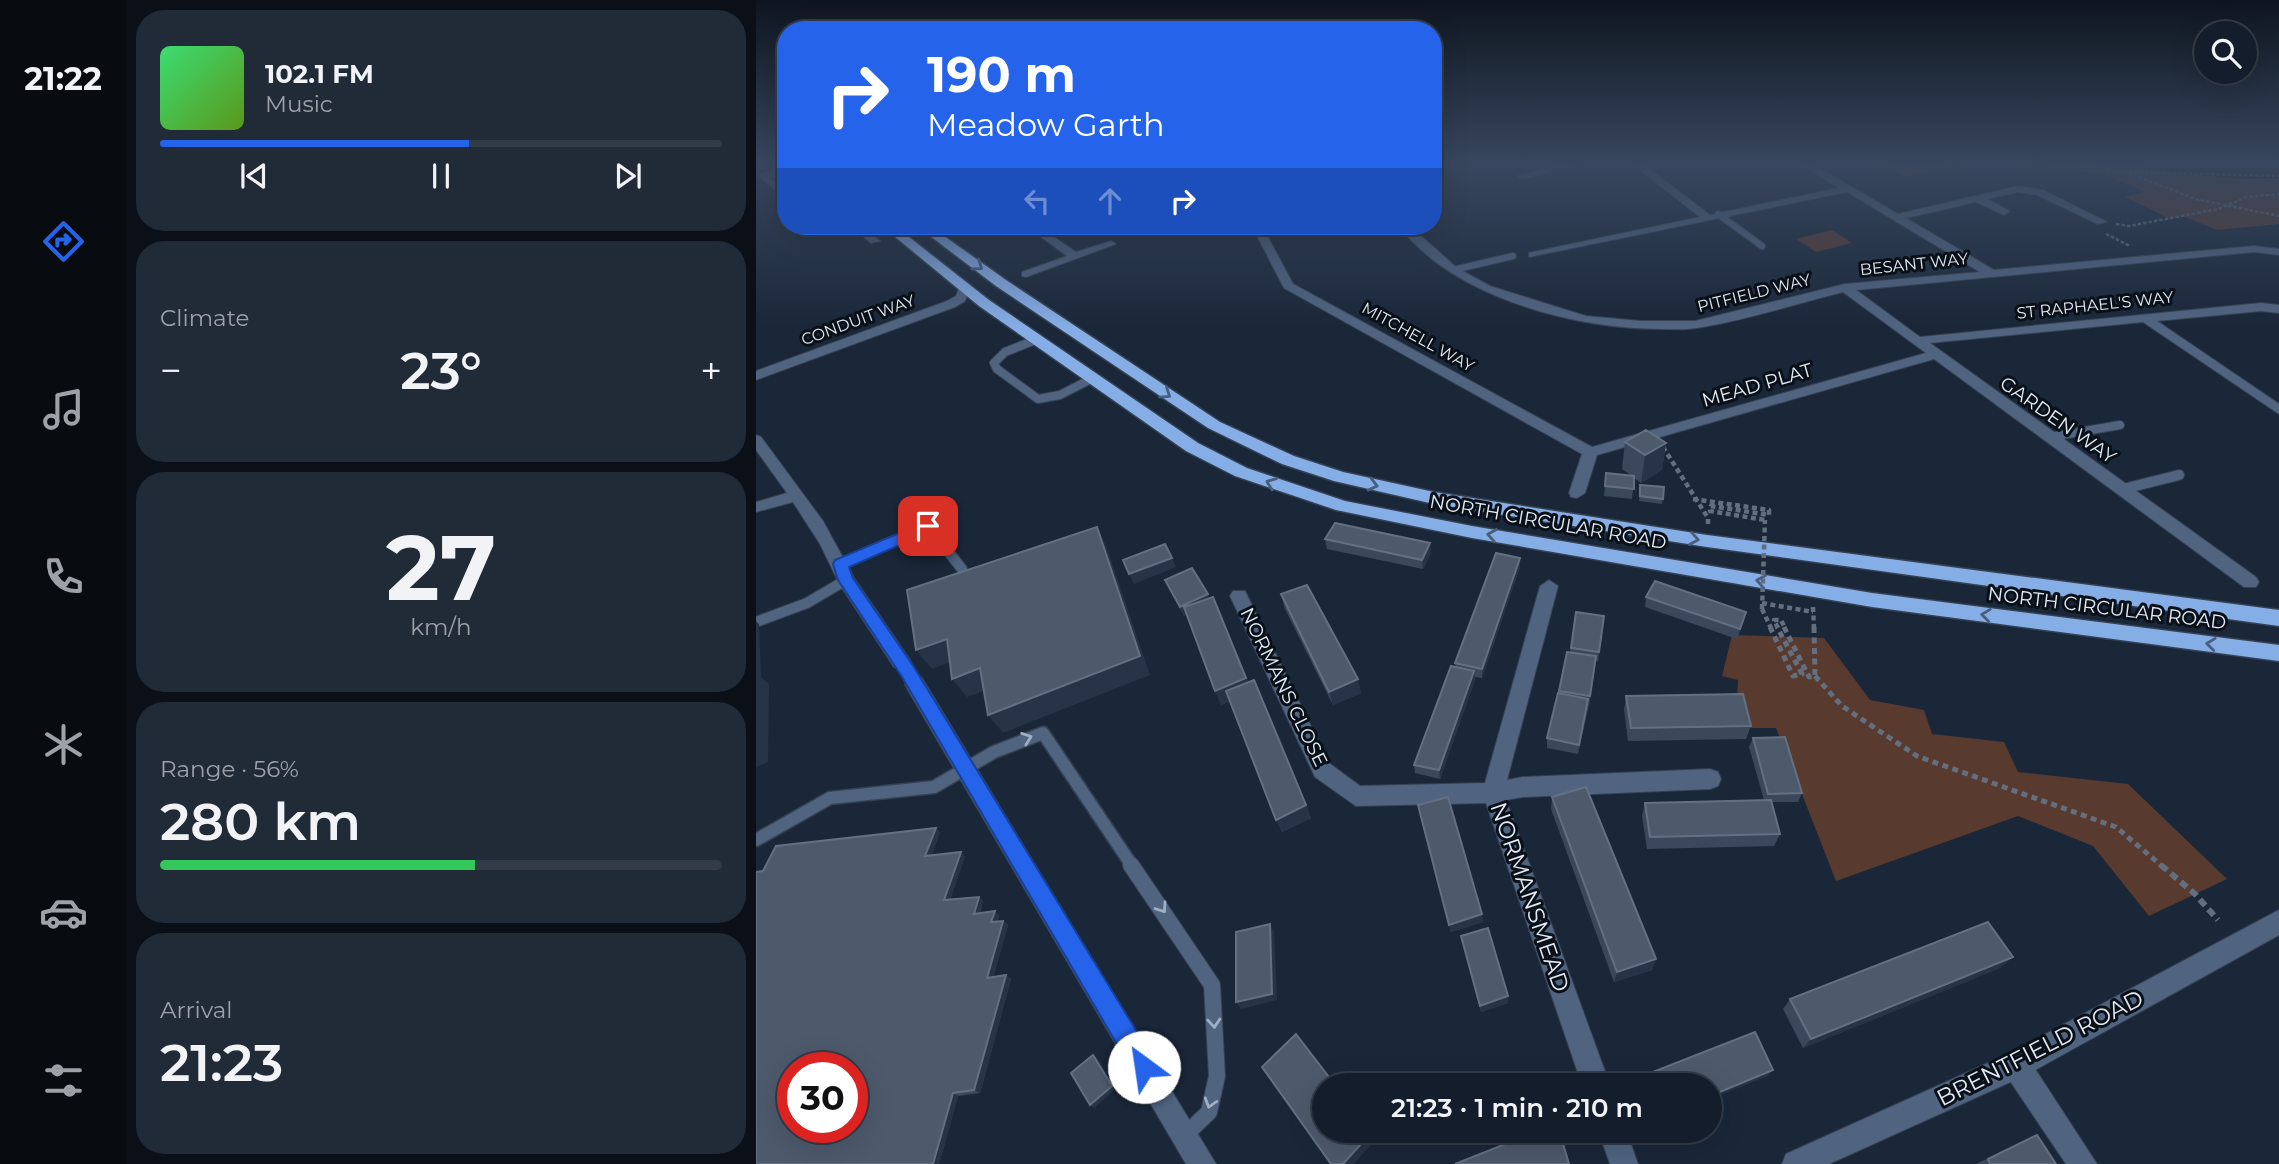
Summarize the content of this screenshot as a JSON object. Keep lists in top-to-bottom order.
{
  "streets": {
    "highway": ["NORTH CIRCULAR ROAD"],
    "street": [
      "BESANT WAY",
      "PITFIELD WAY",
      "ST RAPHAEL'S WAY",
      "CONDUIT WAY",
      "MITCHELL WAY",
      "MEAD PLAT",
      "GARDEN WAY",
      "NORMANS CLOSE",
      "NORMANSMEAD",
      "BRENTFIELD ROAD"
    ]
  },
  "crossings": [
    ["BESANT WAY", "PITFIELD WAY"],
    ["BESANT WAY", "GARDEN WAY"],
    ["PITFIELD WAY", "GARDEN WAY"],
    ["ST RAPHAEL'S WAY", "GARDEN WAY"],
    ["CONDUIT WAY", "NORTH CIRCULAR ROAD"],
    ["MITCHELL WAY", "MEAD PLAT"],
    ["MEAD PLAT", "GARDEN WAY"],
    ["NORMANS CLOSE", "NORMANSMEAD"]
  ],
  "page": {
    "tabs": "21:22",
    "turn": ["190 m", "Meadow Garth"],
    "song": ["102.1 FM", "Music"],
    "tile": [
      "Climate",
      ["27", "km/h"],
      ["Range · 56%", "280 km"],
      ["Arrival", "21:23"]
    ],
    "heat": ["−", "23°", "+"],
    "limit": "30",
    "trip": "21:23 · 1 min · 210 m"
  }
}
